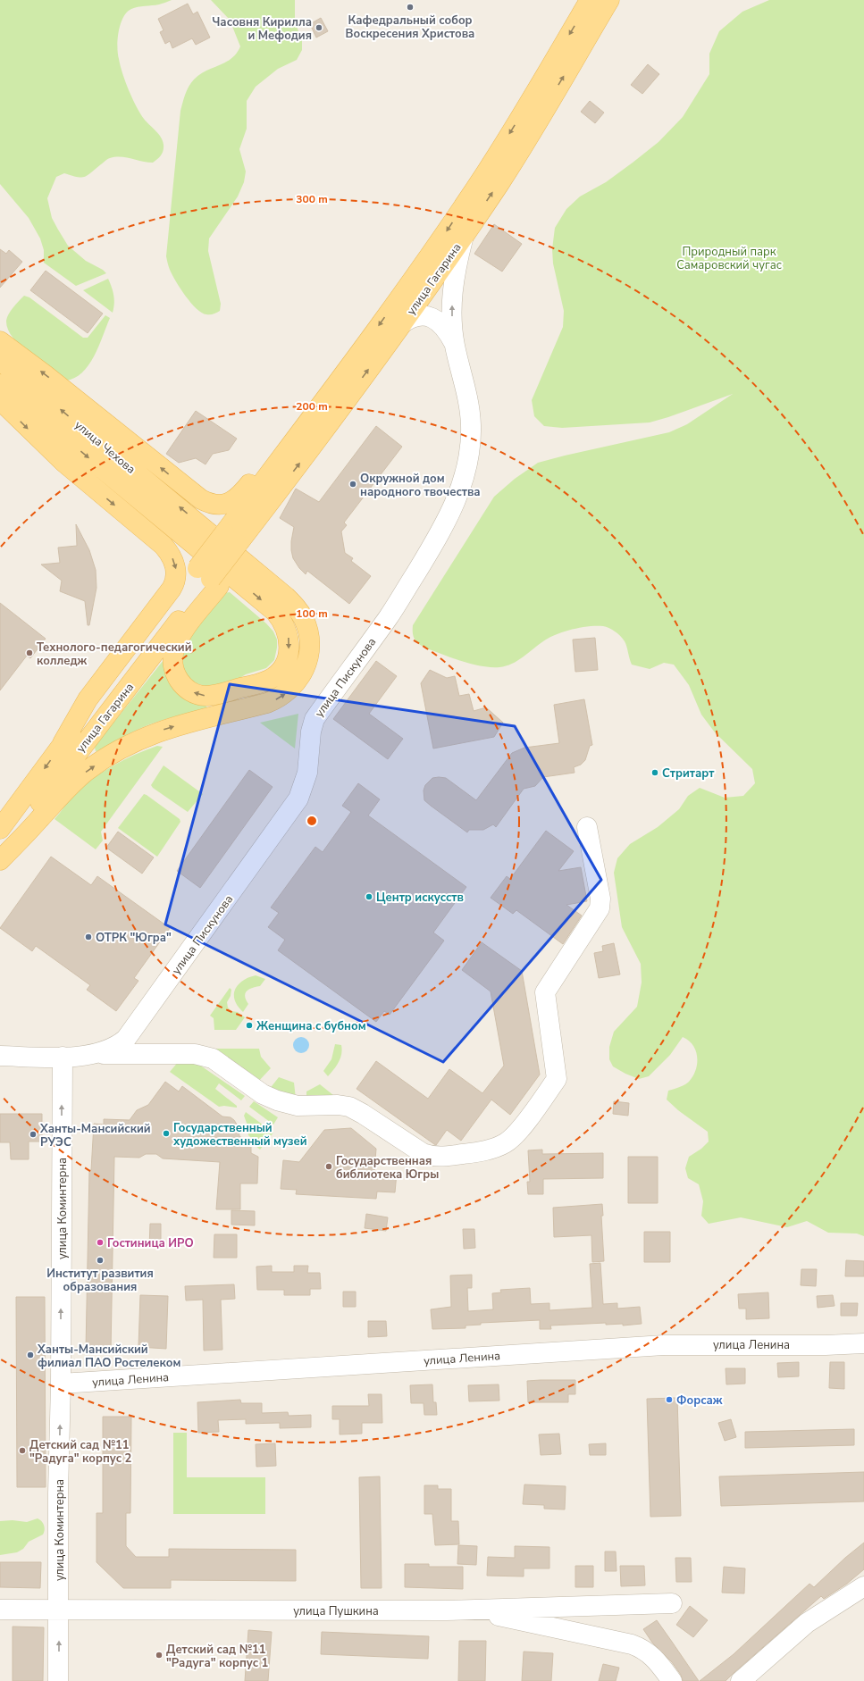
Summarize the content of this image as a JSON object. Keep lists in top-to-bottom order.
{
  "streets": {
    "main road": ["улица Гагарина", "улица Чехова"],
    "street": [
      "улица Пискунова",
      "улица Коминтерна",
      "улица Ленина",
      "улица Пушкина"
    ]
  },
  "crossings": [
    ["улица Гагарина", "улица Чехова"],
    ["улица Гагарина", "улица Пискунова"],
    ["улица Пискунова", "улица Коминтерна"],
    ["улица Коминтерна", "улица Ленина"],
    ["улица Коминтерна", "улица Пушкина"]
  ],
  "one_way": ["улица Коминтерна"],
  "parks": ["Природный парк Самаровский чугас"],
  "places": [
    "Кафедральный собор Воскресения Христова",
    "Часовня Кирилла и Мефодия",
    "Окружной дом народного твочества",
    "Технолого-педагогический колледж",
    "Стритарт",
    "Центр искусств",
    "ОТРК \"Югра\"",
    "Женщина с бубном",
    "Государственный художественный музей",
    "Ханты-Мансийский РУЭС",
    "Государственная библиотека Югры",
    "Гостиница ИРО",
    "Институт развития образования",
    "Ханты-Мансийский филиал ПАО Ростелеком",
    "Форсаж",
    "Детский сад №11 \"Радуга\" корпус 2",
    "Детский сад №11 \"Радуга\" корпус 1"
  ],
  "rings": ["300 m", "200 m", "100 m"]
}
